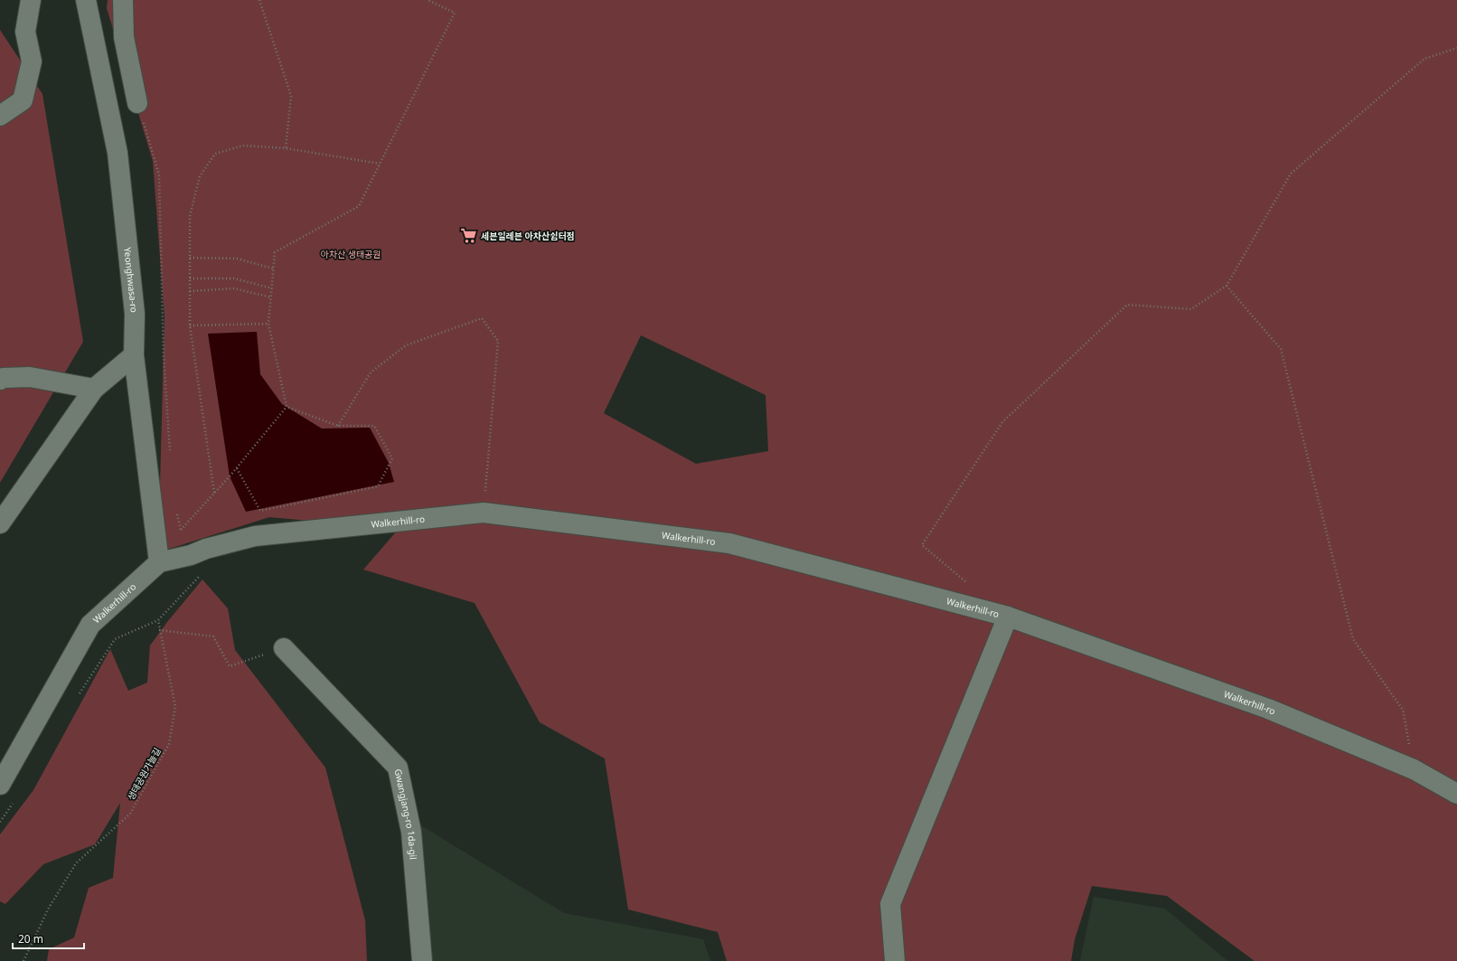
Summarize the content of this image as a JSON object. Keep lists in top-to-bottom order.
{
  "streets": {
    "street": ["Yeonghwasa-ro", "Walkerhill-ro", "Gwangjang-ro 1da-gil"],
    "path": ["생태공원가늘길"]
  },
  "crossings": [
    ["Yeonghwasa-ro", "Walkerhill-ro"]
  ],
  "parks": ["아차산 생태공원"],
  "places": {
    "supermarket": ["세븐일레븐 아차산쉼터점"]
  },
  "scale_bar": "20 m"
}
